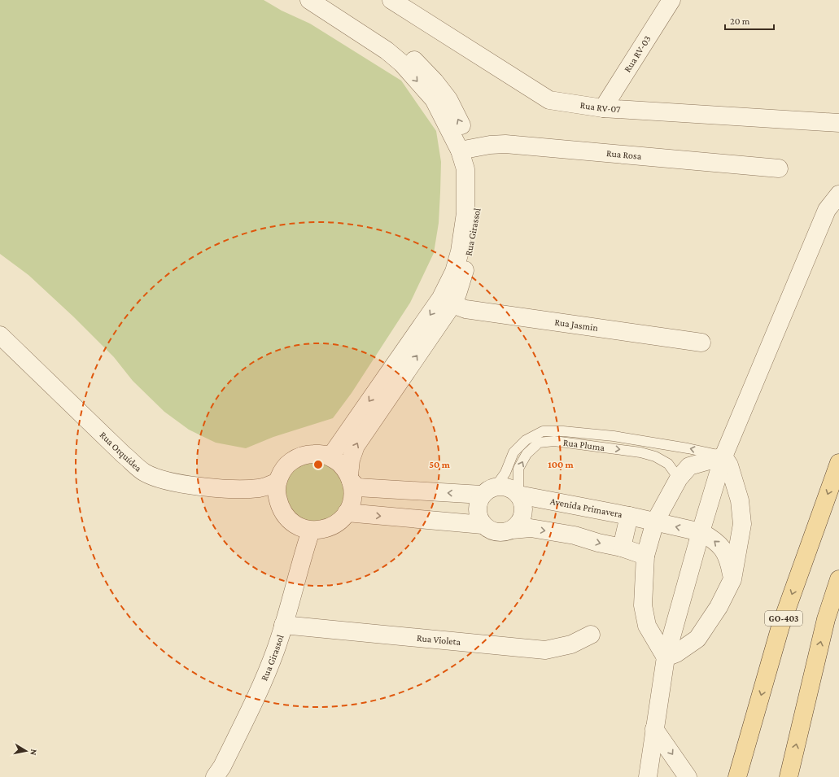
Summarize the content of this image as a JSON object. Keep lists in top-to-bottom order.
{
  "streets": {
    "main road": ["GO-403"],
    "street": [
      "Rua RV-03",
      "Rua RV-07",
      "Rua Rosa",
      "Rua Girassol",
      "Rua Jasmin",
      "Rua Orquídea",
      "Avenida Primavera",
      "Rua Violeta"
    ],
    "lane": ["Rua Pluma"]
  },
  "crossings": [
    ["Rua RV-03", "Rua RV-07"],
    ["Rua Rosa", "Rua Girassol"],
    ["Rua Girassol", "Rua Jasmin"],
    ["Rua Girassol", "Rua Orquídea"],
    ["Rua Girassol", "Avenida Primavera"],
    ["Rua Girassol", "Rua Violeta"],
    ["Rua Pluma", "Avenida Primavera"],
    ["Rua Orquídea", "Avenida Primavera"]
  ],
  "scale_bar": "20 m",
  "north": "right",
  "rings": ["50 m", "100 m"]
}
